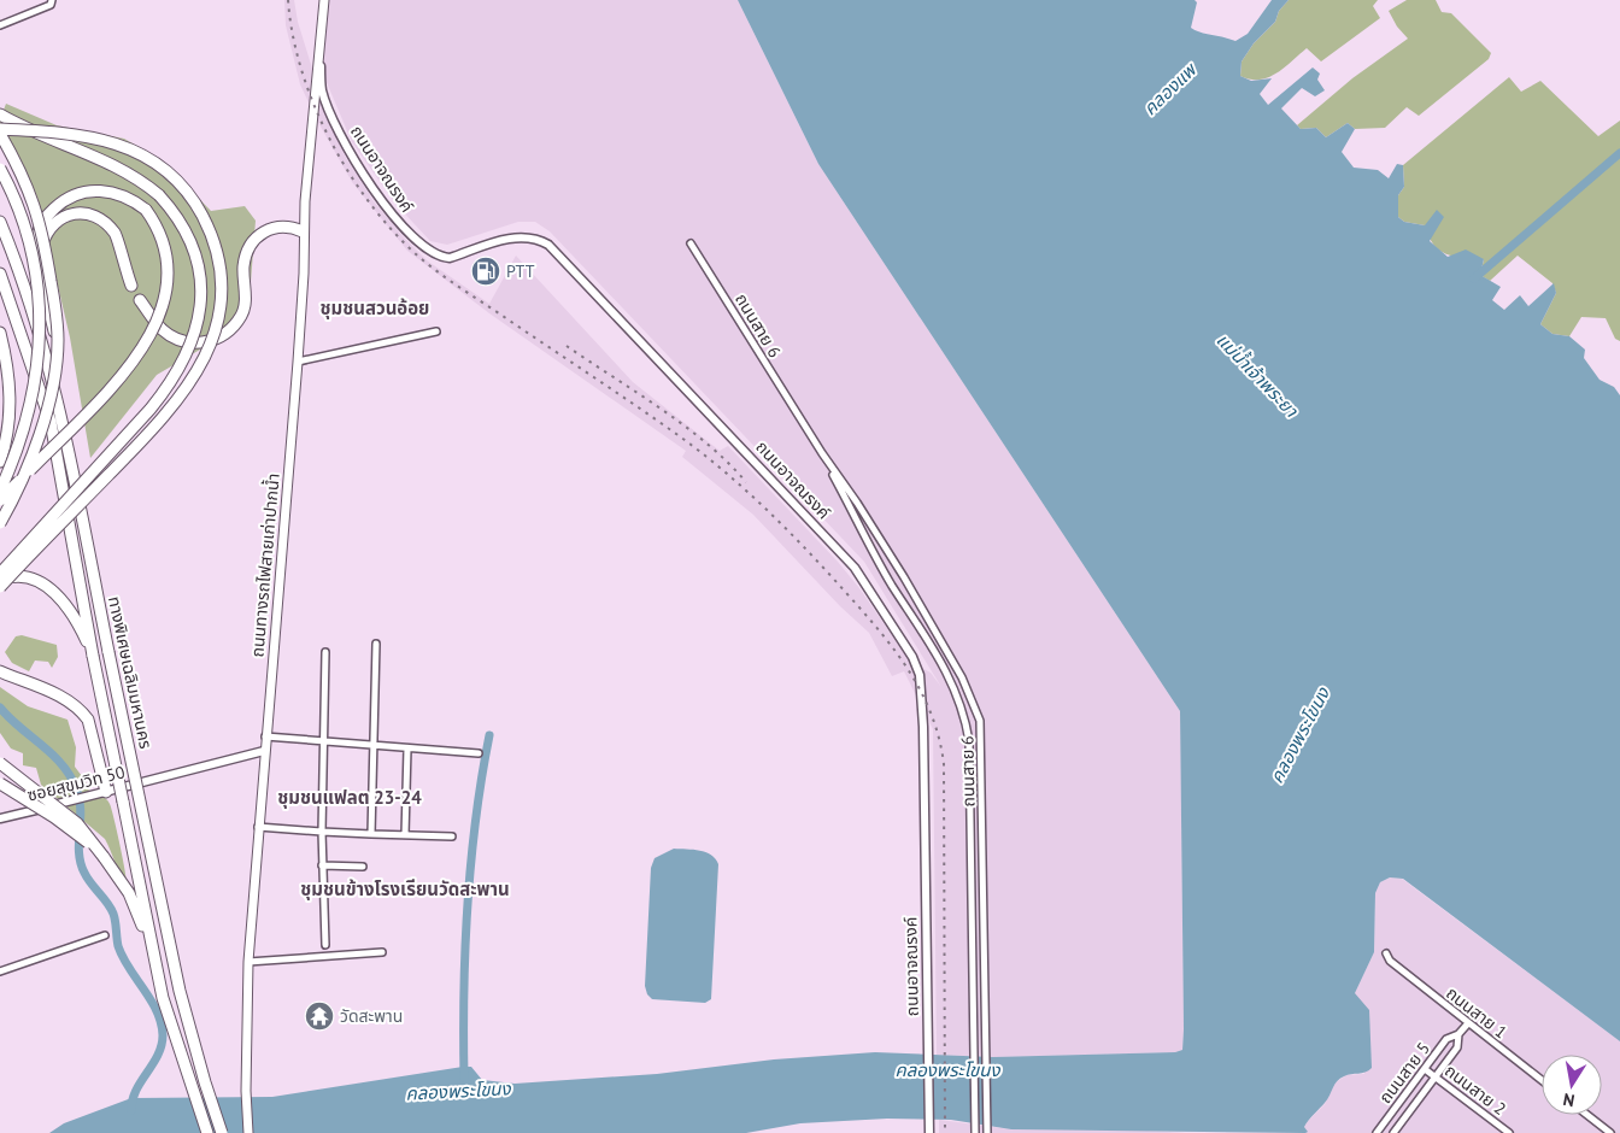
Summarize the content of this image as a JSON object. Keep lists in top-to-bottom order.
{
  "streets": {
    "highway": ["ทางพิเศษเฉลิมมหานคร"],
    "main road": ["ถนนทางรถไฟสายเก่าปากน้ำ"],
    "street": [
      "ถนนอาจณรงค์",
      "ถนนสาย 6",
      "ซอยสุขุมวิท 50",
      "ถนนสาย 1",
      "ถนนสาย 5",
      "ถนนสาย 2"
    ]
  },
  "crossings": [
    ["ถนนอาจณรงค์", "ถนนทางรถไฟสายเก่าปากน้ำ"],
    ["ถนนทางรถไฟสายเก่าปากน้ำ", "ซอยสุขุมวิท 50"],
    ["ถนนสาย 1", "ถนนสาย 5"],
    ["ถนนสาย 5", "ถนนสาย 2"]
  ],
  "districts": ["ชุมชนสวนอ้อย", "ชุมชนแฟลต 23-24", "ชุมชนข้างโรงเรียนวัดสะพาน"],
  "water": ["คลองแพ", "แม่น้ำเจ้าพระยา", "คลองพระโขนง"],
  "places": {
    "fuel station": ["PTT"],
    "temple": ["วัดสะพาน"]
  },
  "north": "bottom"
}
